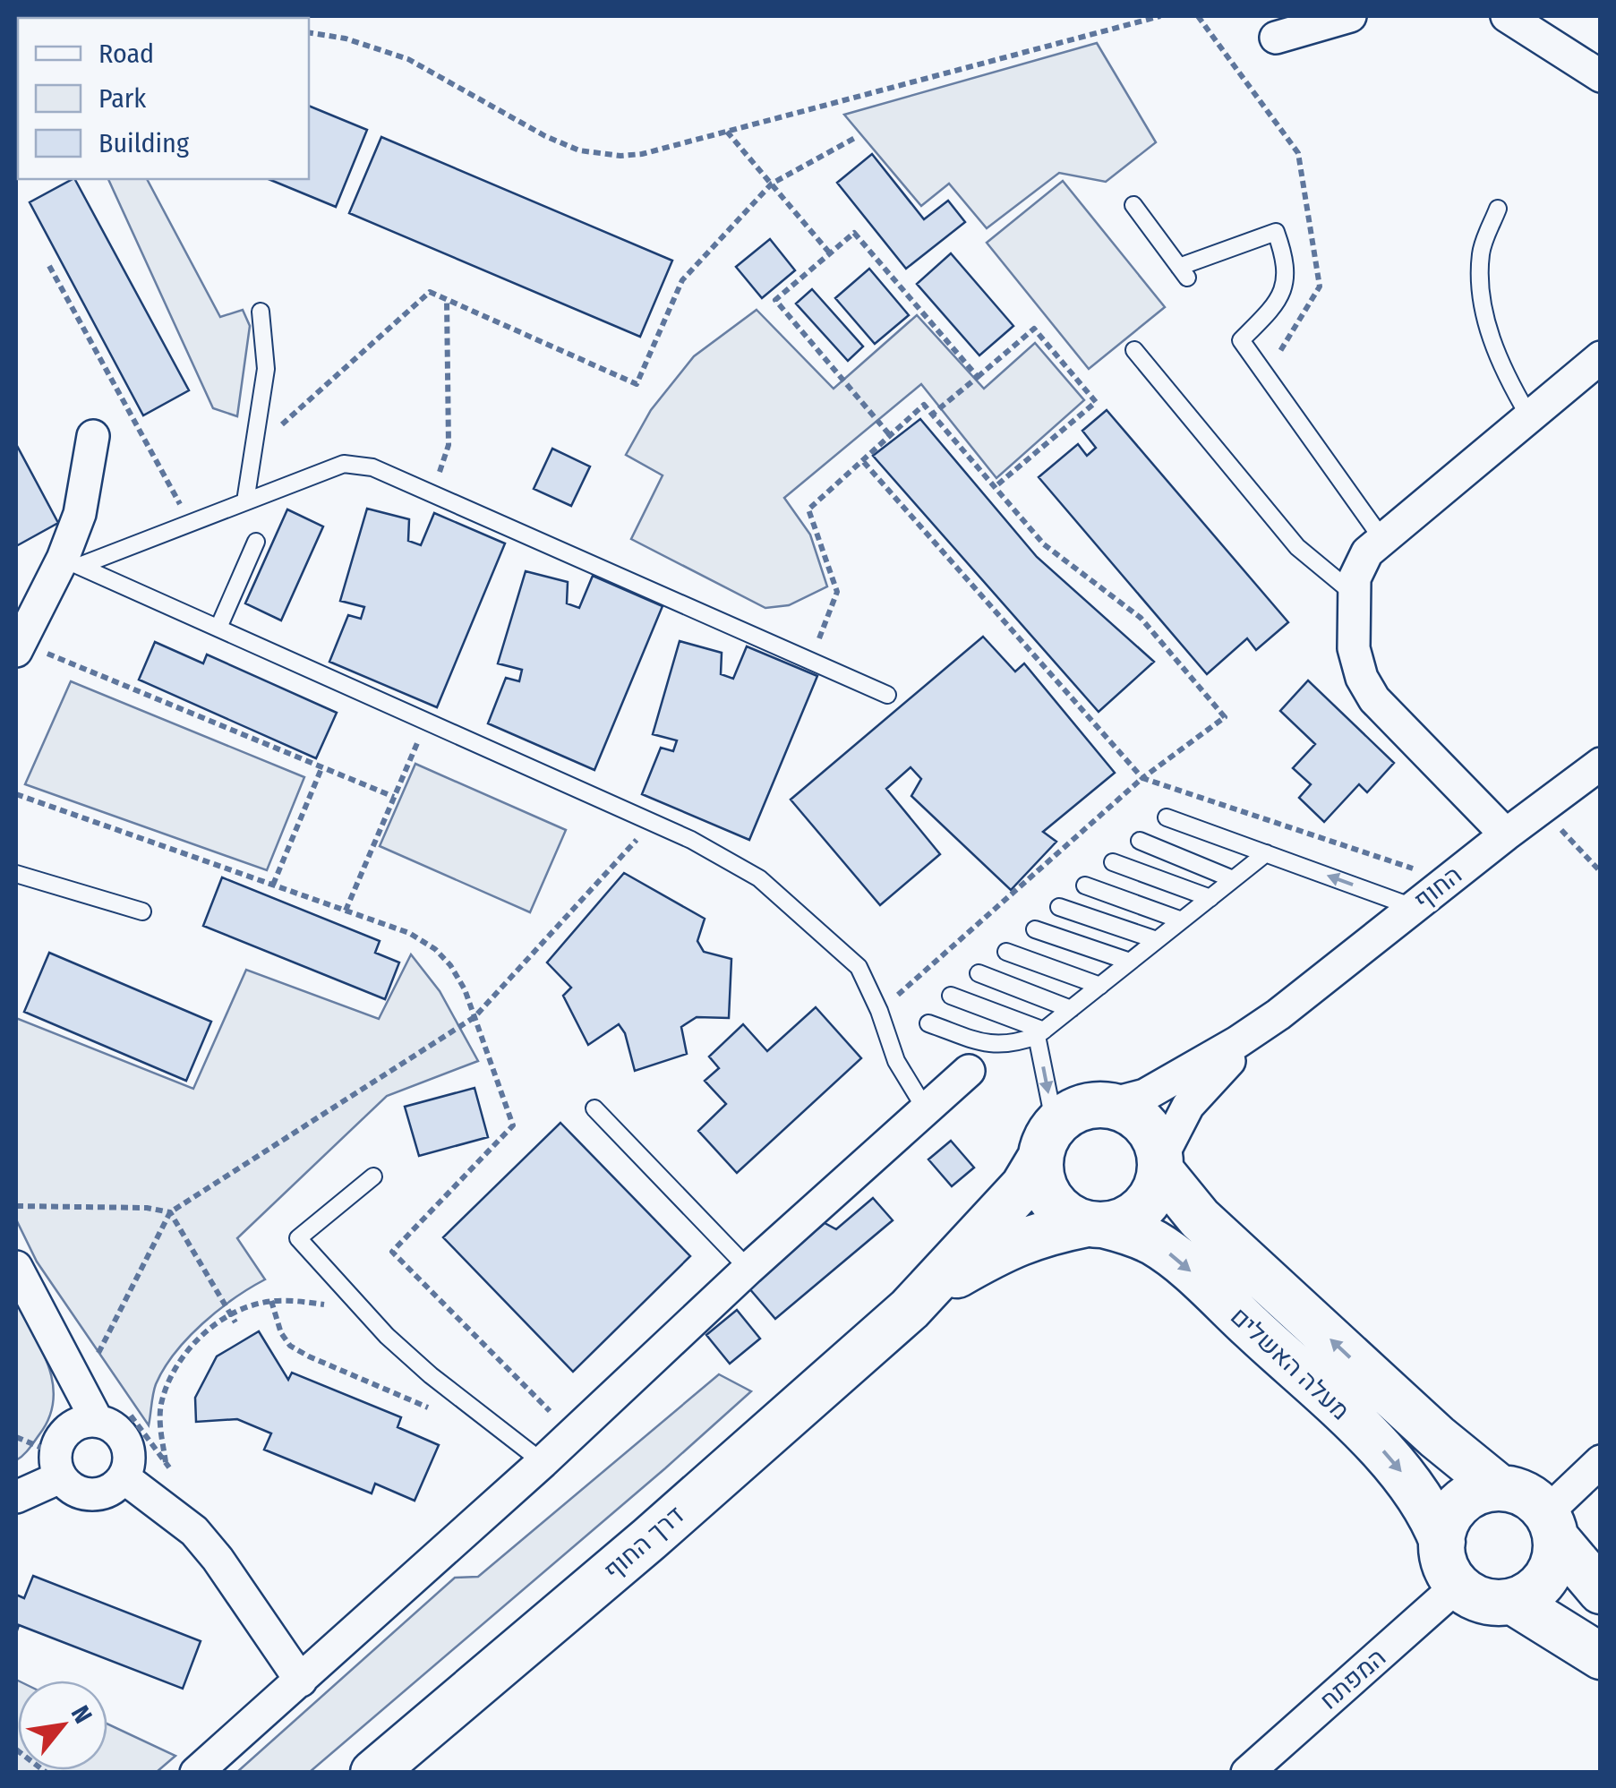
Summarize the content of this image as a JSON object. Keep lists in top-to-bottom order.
{
  "streets": {
    "street": [
      "החוף",
      "מעלה האשלים",
      "דרך החוף",
      "המפתח"
    ]
  },
  "crossings": [
    ["החוף", "מעלה האשלים"],
    ["החוף", "דרך החוף"],
    ["מעלה האשלים", "דרך החוף"],
    ["מעלה האשלים", "המפתח"]
  ],
  "legend": ["Road", "Park", "Building"],
  "north": "top right"
}
